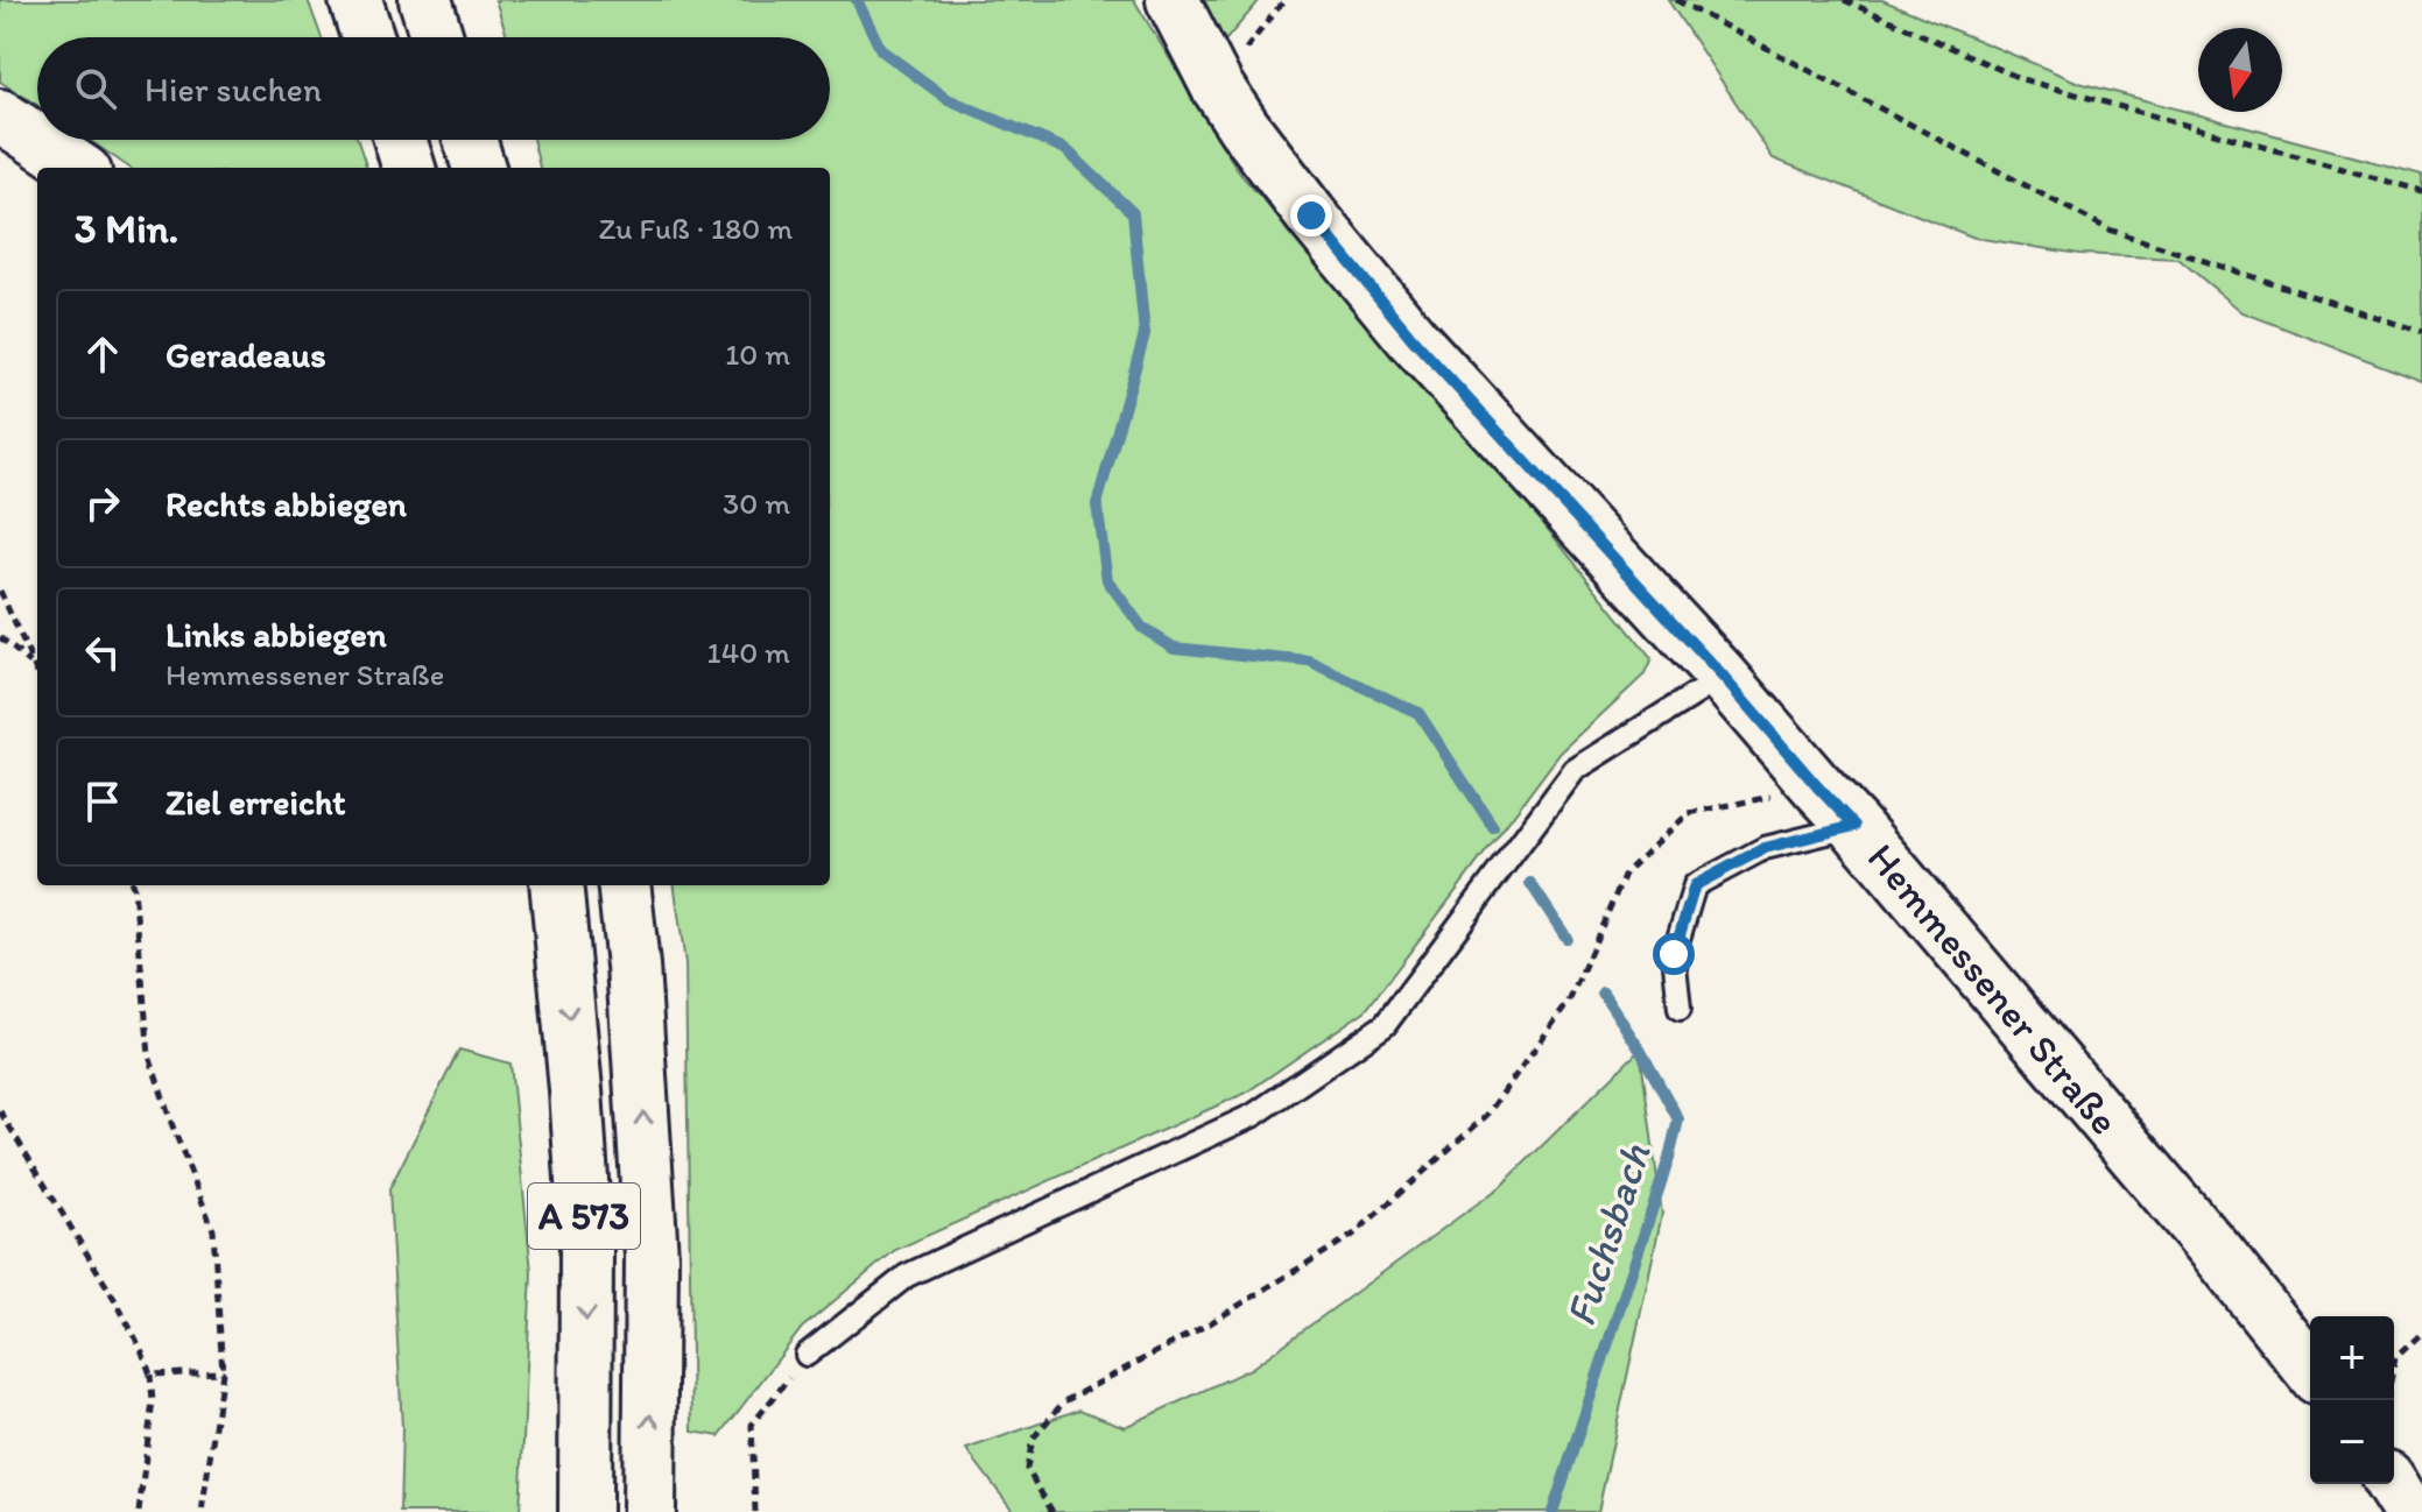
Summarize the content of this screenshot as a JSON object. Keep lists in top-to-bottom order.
{
  "streets": {
    "main road": ["Hemmessener Straße", "A 573"]
  },
  "water": ["Fuchsbach"],
  "north": "bottom",
  "page": {
    "search": "Hier suchen",
    "heading": ["3 Min.", "Zu Fuß · 180 m"],
    "list": [
      ["Geradeaus", "10 m"],
      ["Rechts abbiegen", "30 m"],
      ["Links abbiegen", "Hemmessener Straße", "140 m"],
      "Ziel erreicht"
    ],
    "map_buttons": ["+", "−"]
  }
}
